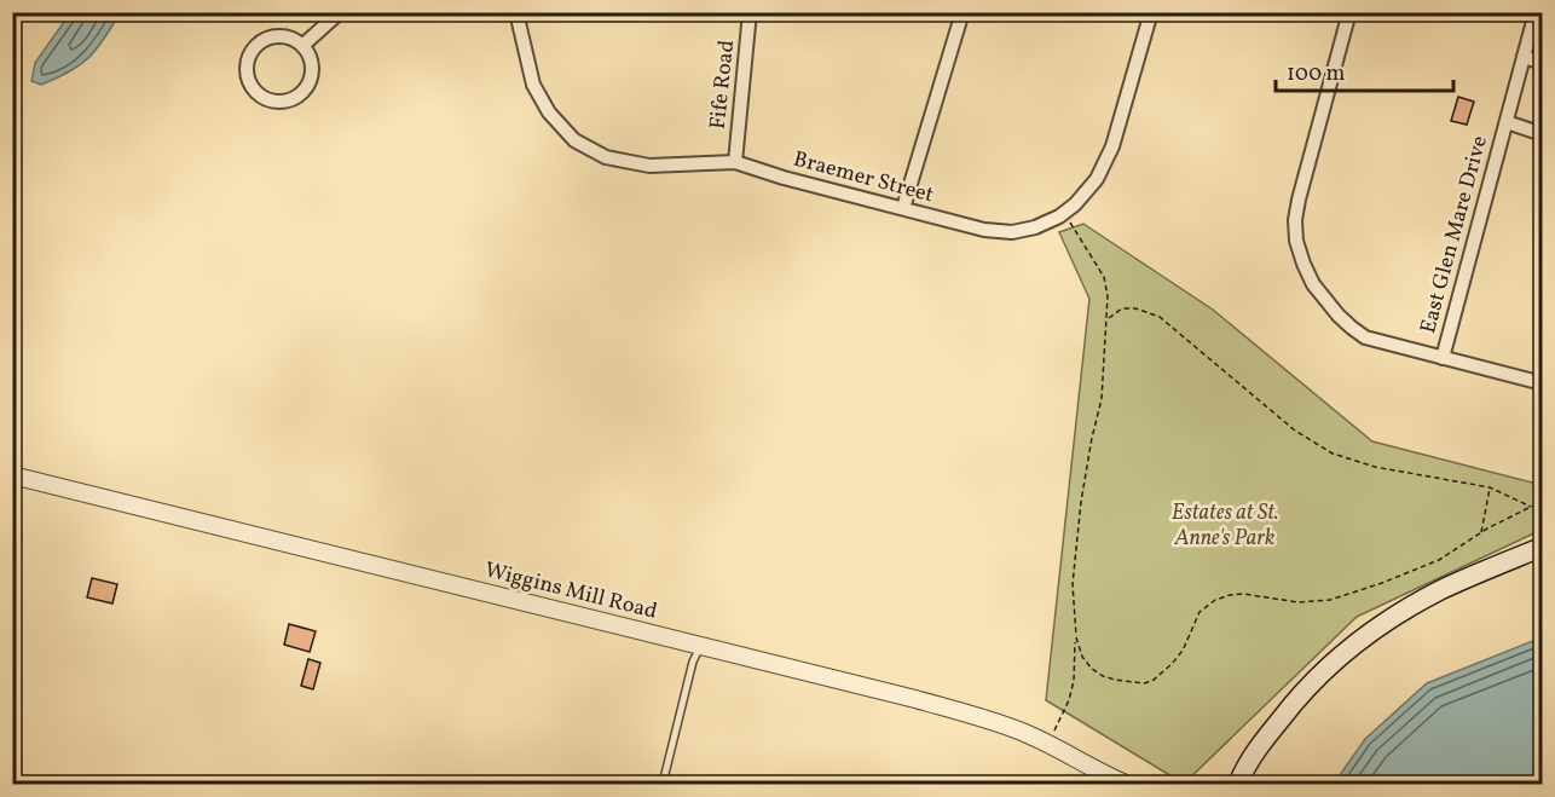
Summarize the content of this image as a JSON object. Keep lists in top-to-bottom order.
{
  "streets": {
    "street": [
      "Fife Road",
      "Braemer Street",
      "East Glen Mare Drive",
      "Wiggins Mill Road"
    ]
  },
  "crossings": [
    ["Fife Road", "Braemer Street"]
  ],
  "parks": ["Estates at St. Anne's Park"],
  "scale_bar": "100 m"
}
